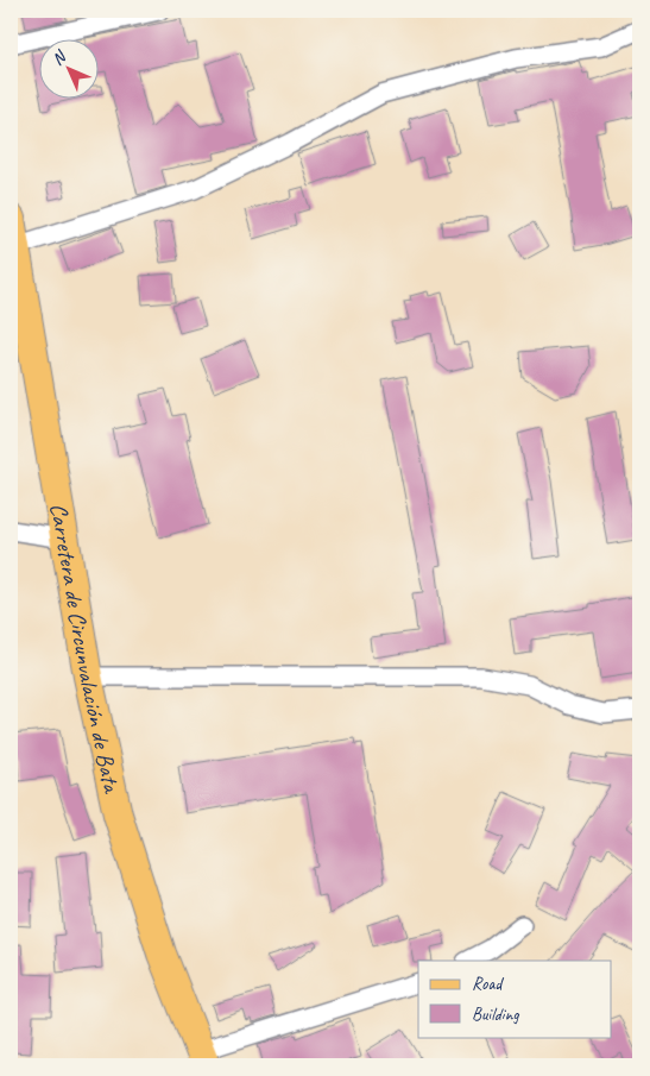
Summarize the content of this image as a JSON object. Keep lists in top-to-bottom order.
{
  "streets": {
    "main road": ["Carretera de Circunvalación de Bata"]
  },
  "legend": ["Road", "Building"],
  "north": "top left"
}
